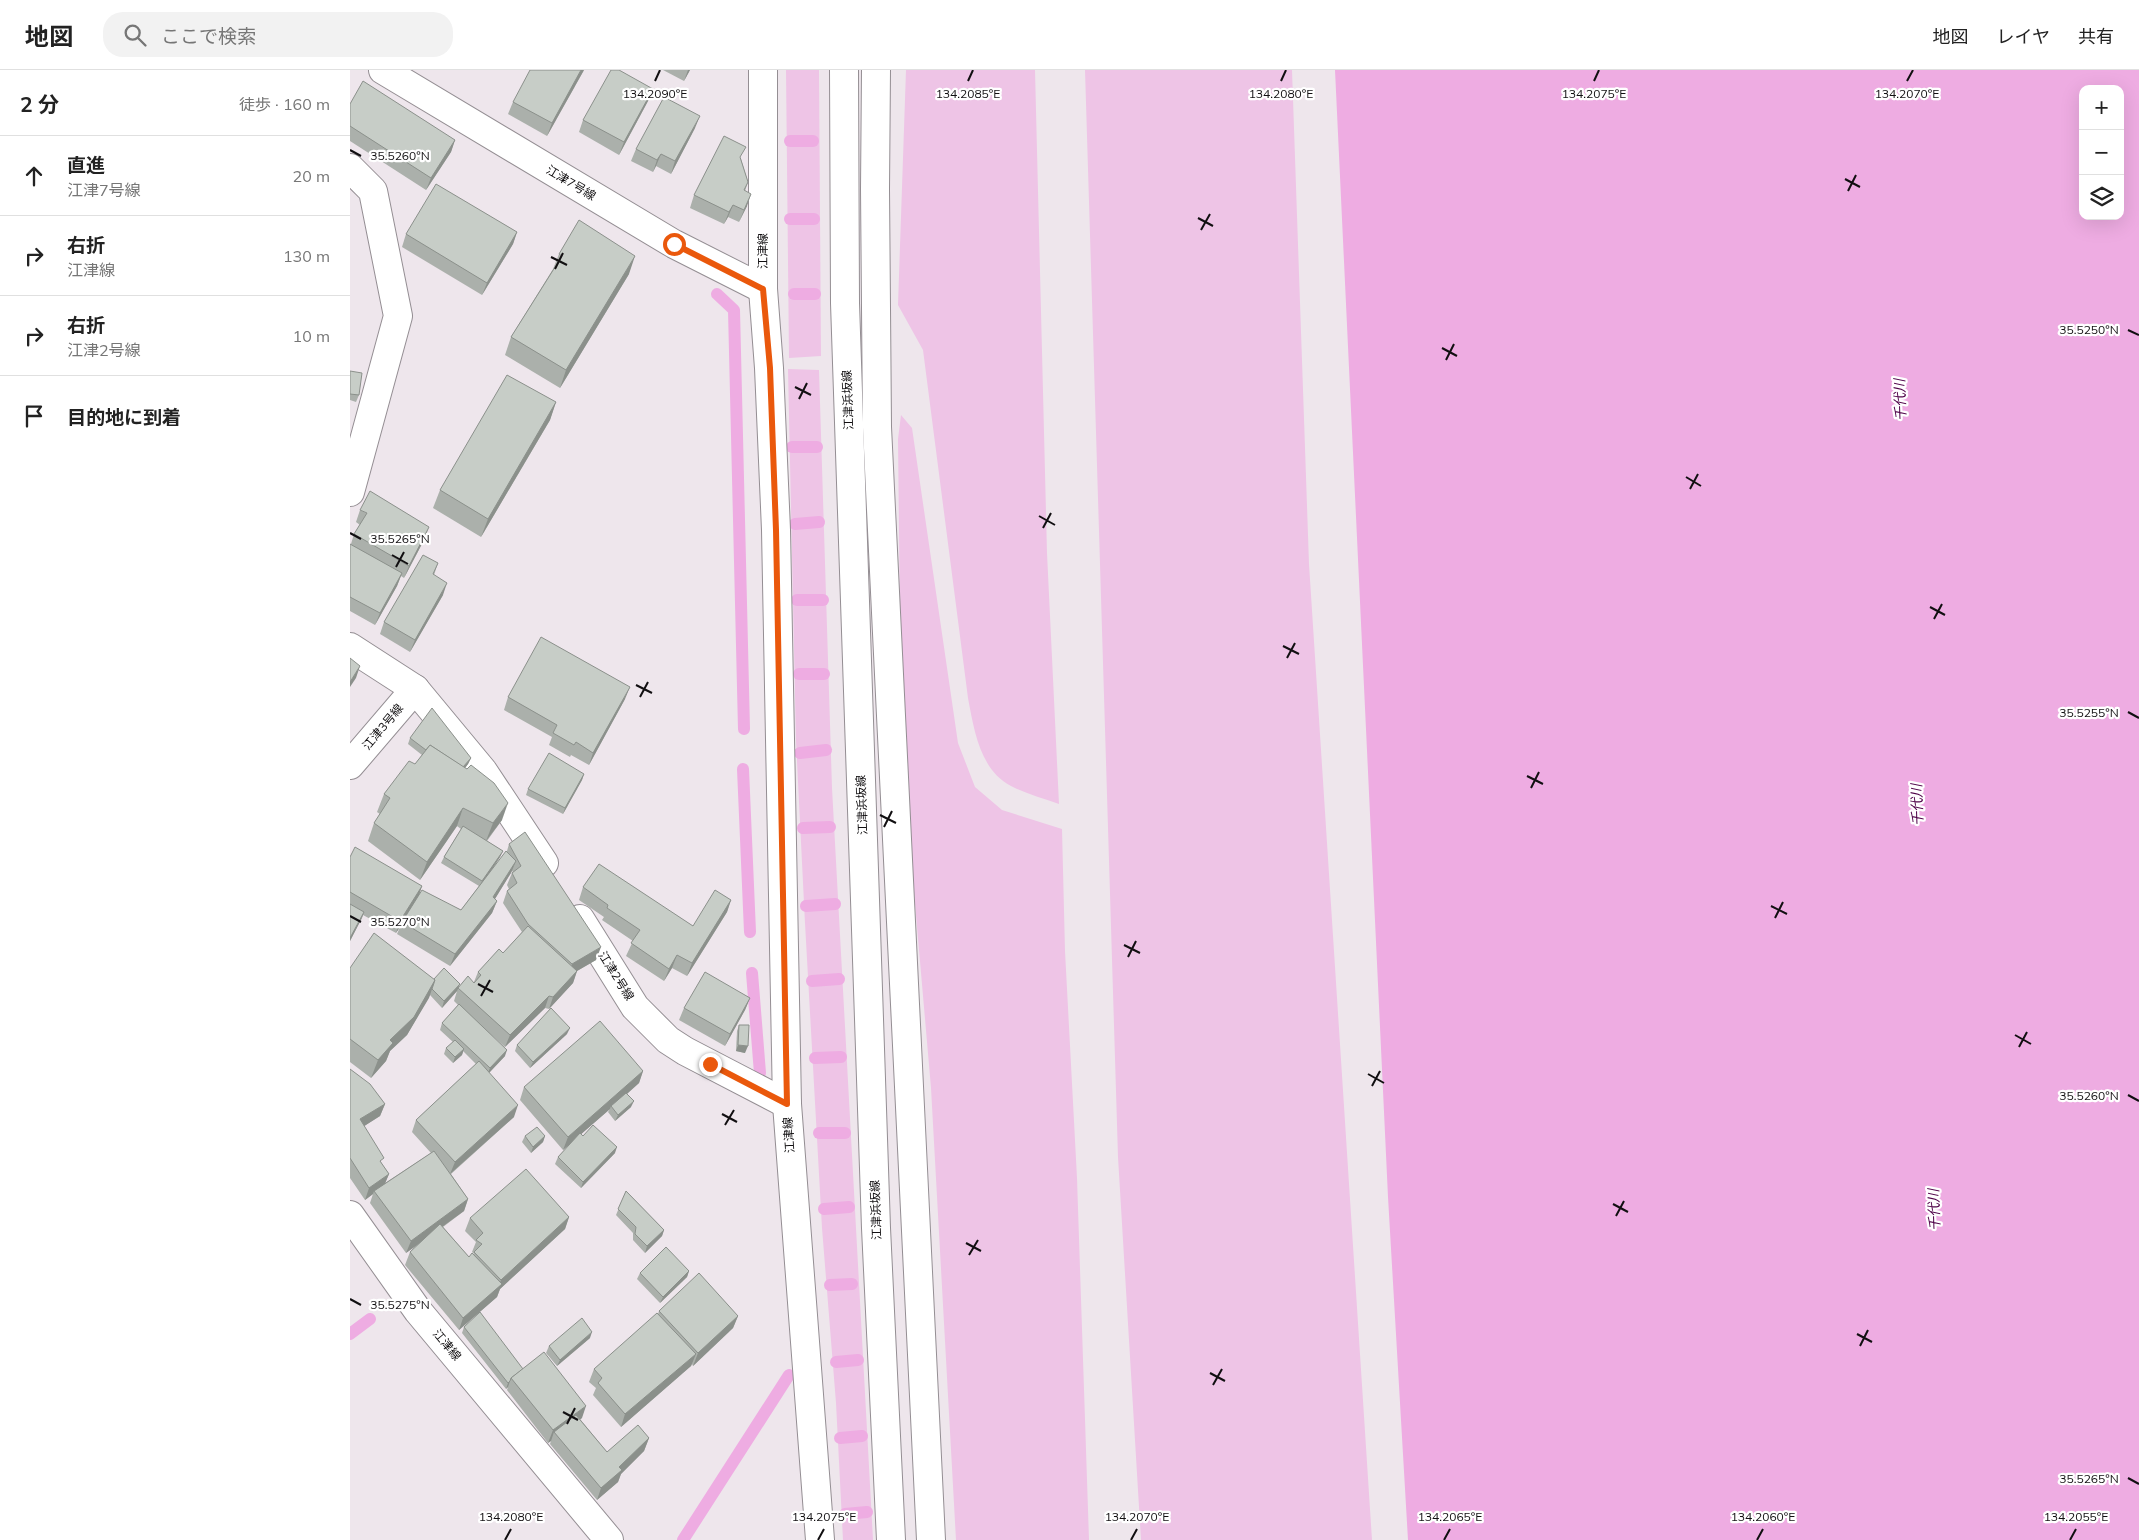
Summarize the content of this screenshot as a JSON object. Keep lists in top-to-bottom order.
{
  "streets": {
    "street": [
      "江津7号線",
      "江津線",
      "江津浜坂線",
      "江津3号線",
      "江津2号線"
    ]
  },
  "crossings": [
    ["江津7号線", "江津線"],
    ["江津線", "江津2号線"],
    ["江津3号線", "江津2号線"]
  ],
  "water": ["千代川"],
  "page": {
    "header": "地図",
    "search": "ここで検索",
    "nav": ["地図", "レイヤ", "共有"],
    "heading": ["2 分", "徒歩 · 160 m"],
    "map_buttons": ["+", "−"],
    "list": [
      ["直進", "江津7号線", "20 m"],
      ["右折", "江津線", "130 m"],
      ["右折", "江津2号線", "10 m"],
      "目的地に到着"
    ]
  },
  "coordinates": [
    "134.2090°E",
    "134.2085°E",
    "134.2080°E",
    "134.2075°E",
    "134.2070°E",
    "35.5260°N",
    "35.5250°N",
    "35.5265°N",
    "35.5255°N",
    "35.5270°N",
    "35.5275°N",
    "134.2065°E",
    "134.2060°E",
    "134.2055°E"
  ]
}
